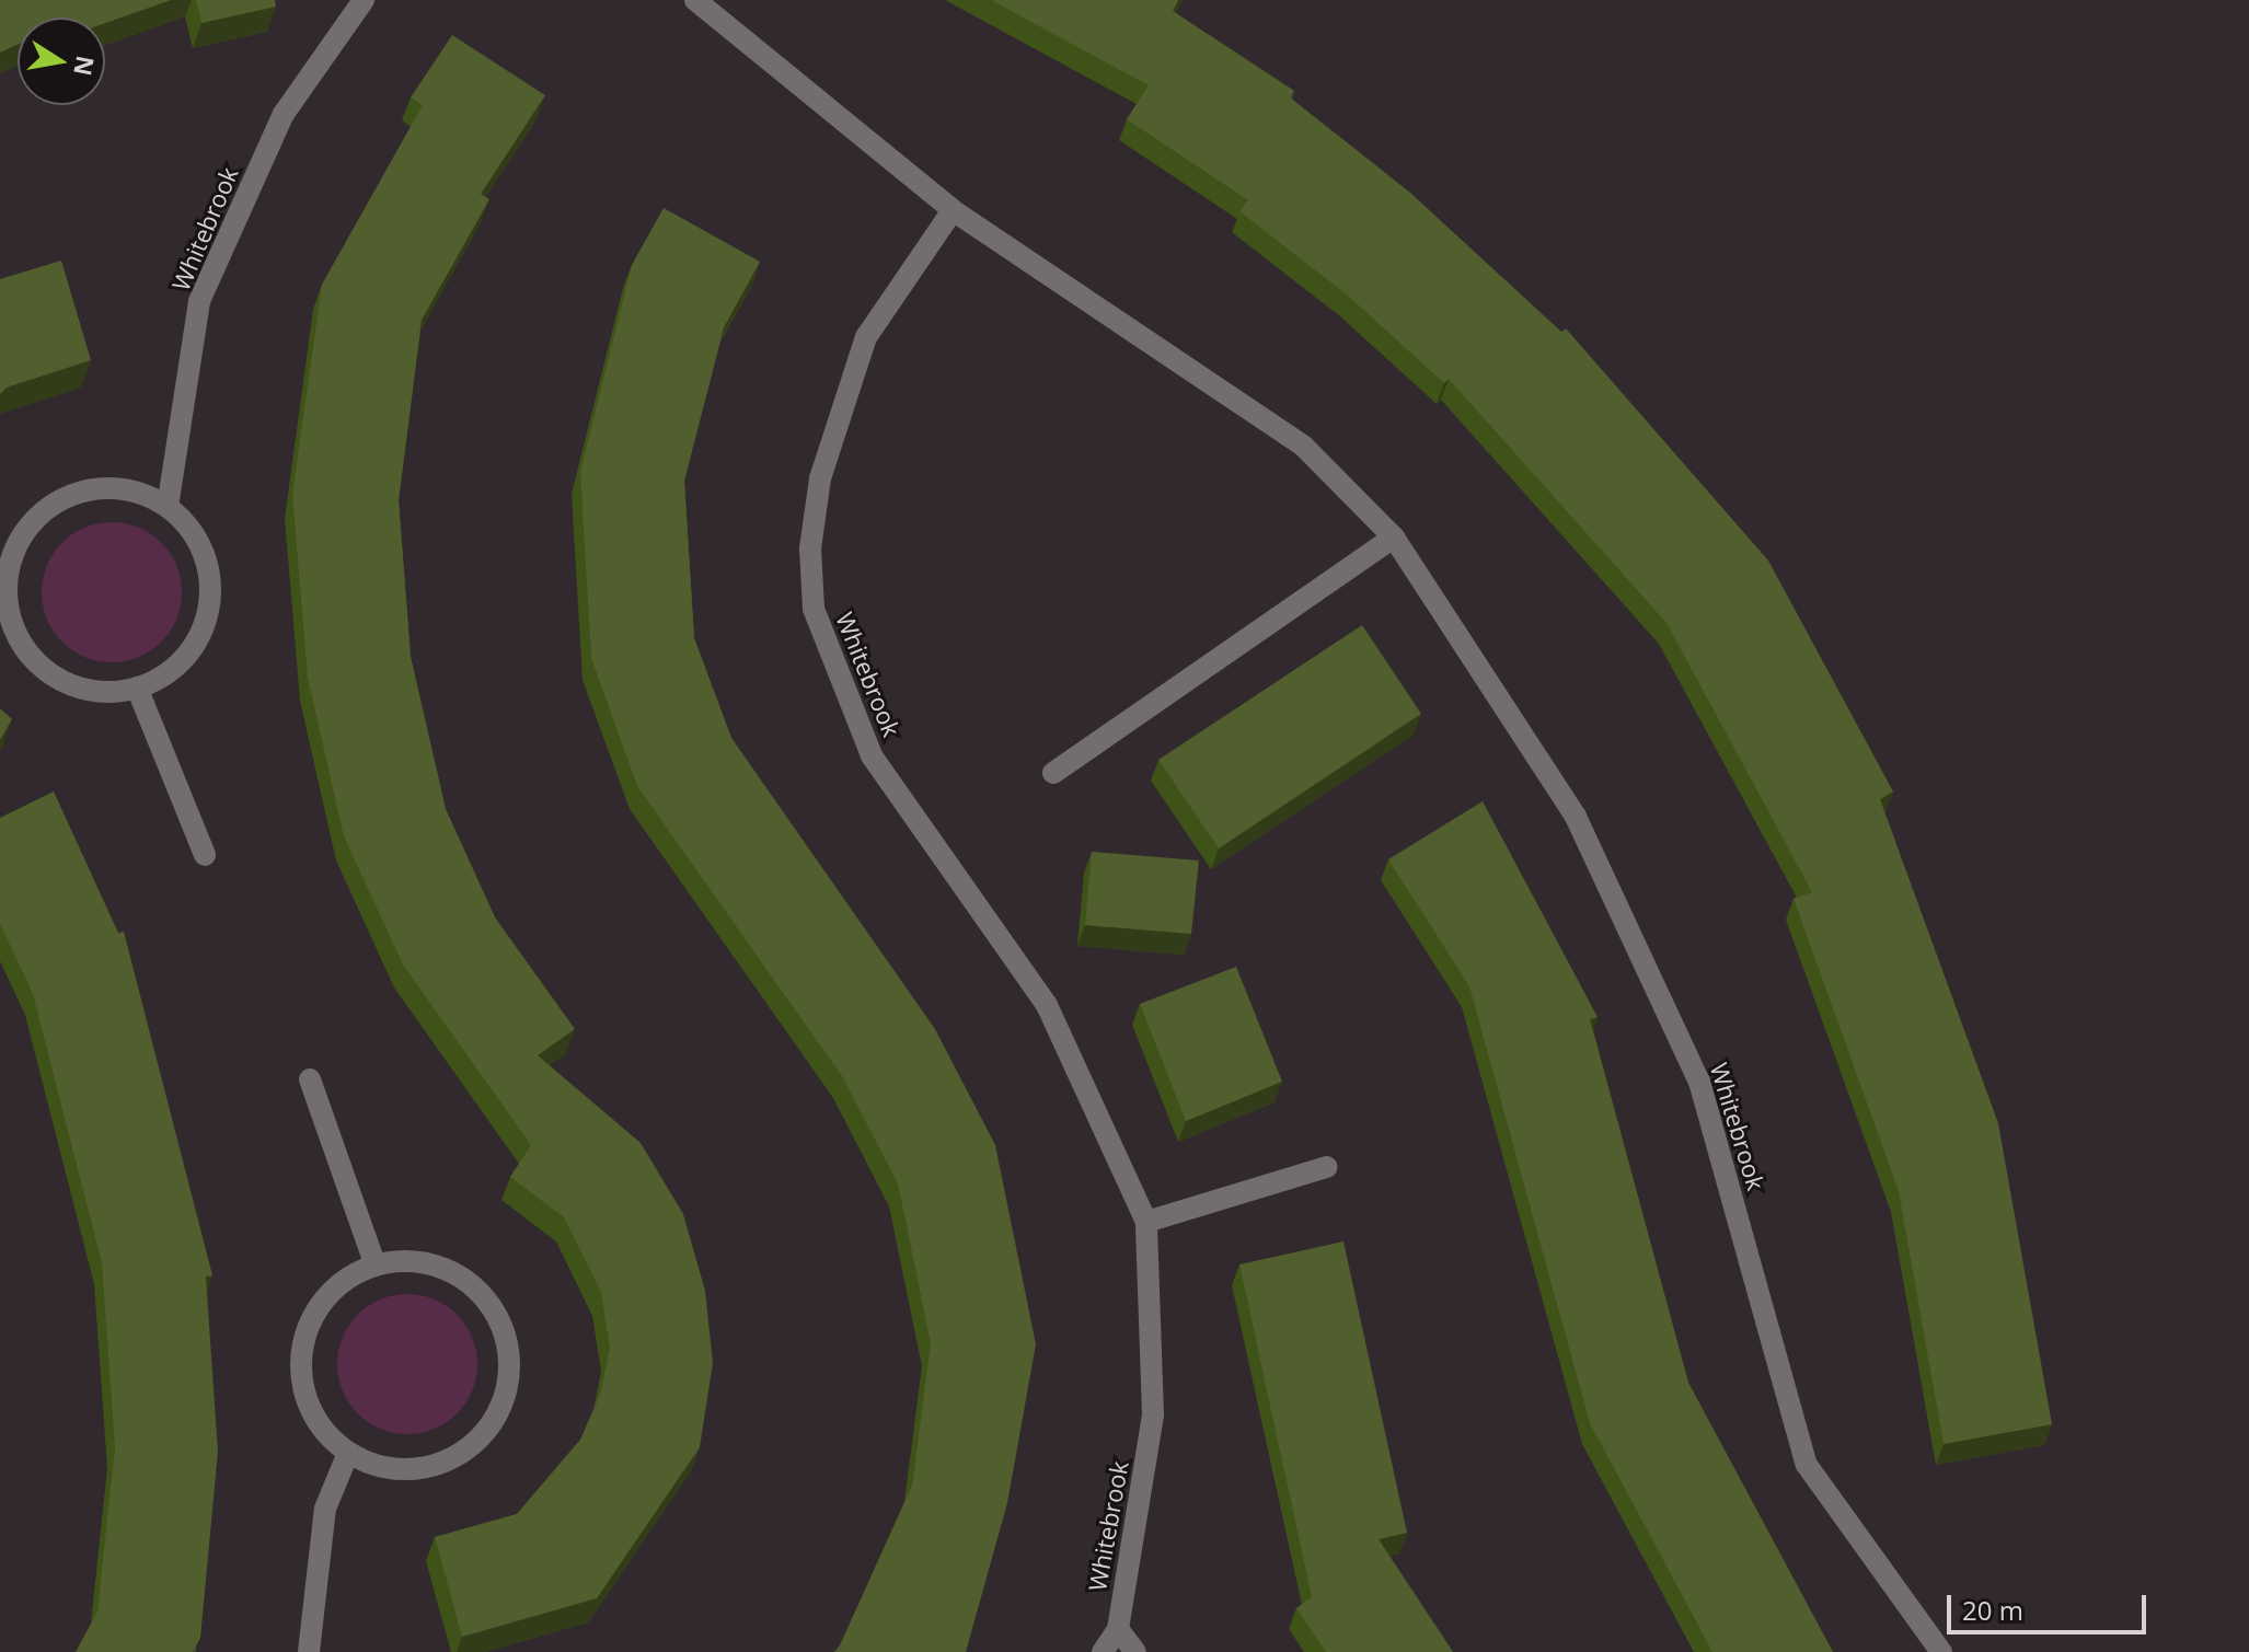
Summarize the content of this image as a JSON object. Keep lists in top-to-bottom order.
{
  "streets": {
    "street": ["Whitebrook"]
  },
  "scale_bar": "20 m",
  "north": "right"
}
